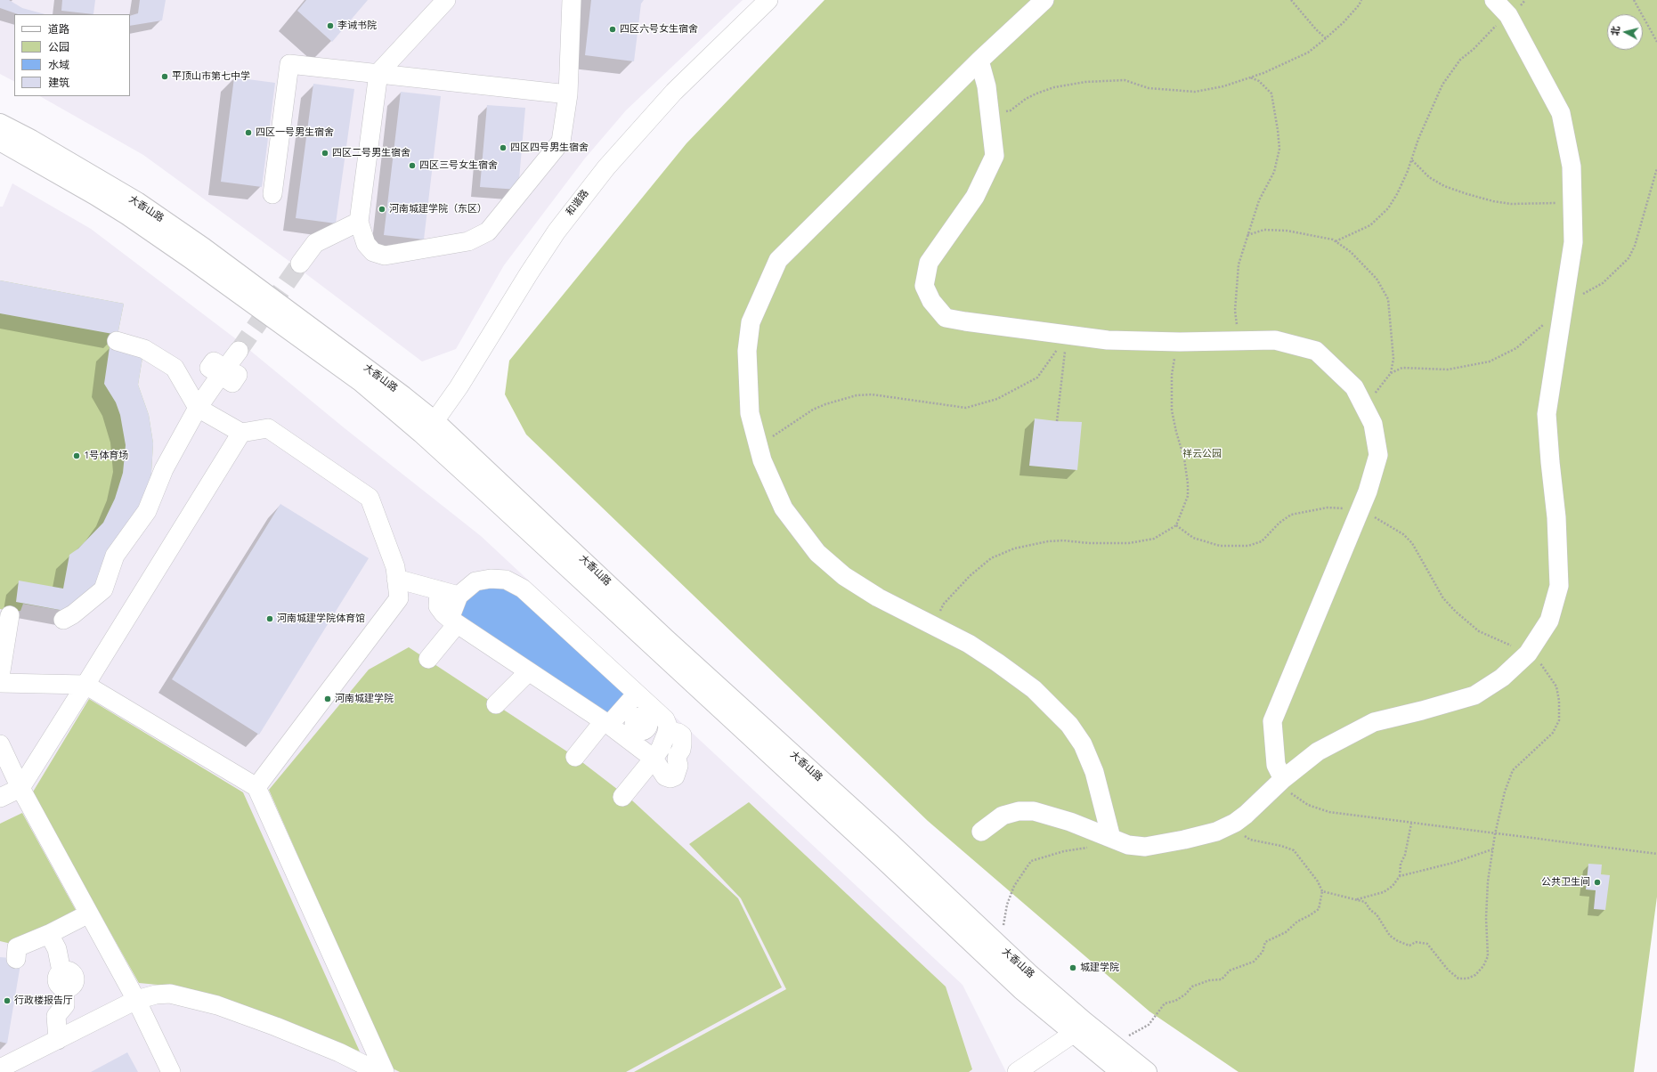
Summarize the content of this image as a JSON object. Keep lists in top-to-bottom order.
{
  "streets": {
    "main road": ["大香山路"],
    "street": ["和谐路"]
  },
  "crossings": [
    ["和谐路", "大香山路"]
  ],
  "parks": ["祥云公园"],
  "places": [
    "李诫书院",
    "四区六号女生宿舍",
    "平顶山市第七中学",
    "四区一号男生宿舍",
    "四区四号男生宿舍",
    "四区二号男生宿舍",
    "四区三号女生宿舍",
    "河南城建学院（东区）",
    "1号体育场",
    "河南城建学院体育馆",
    "河南城建学院",
    "公共卫生间",
    "城建学院",
    "行政楼报告厅"
  ],
  "legend": [
    "道路",
    "公园",
    "水域",
    "建筑"
  ],
  "north": "left"
}
